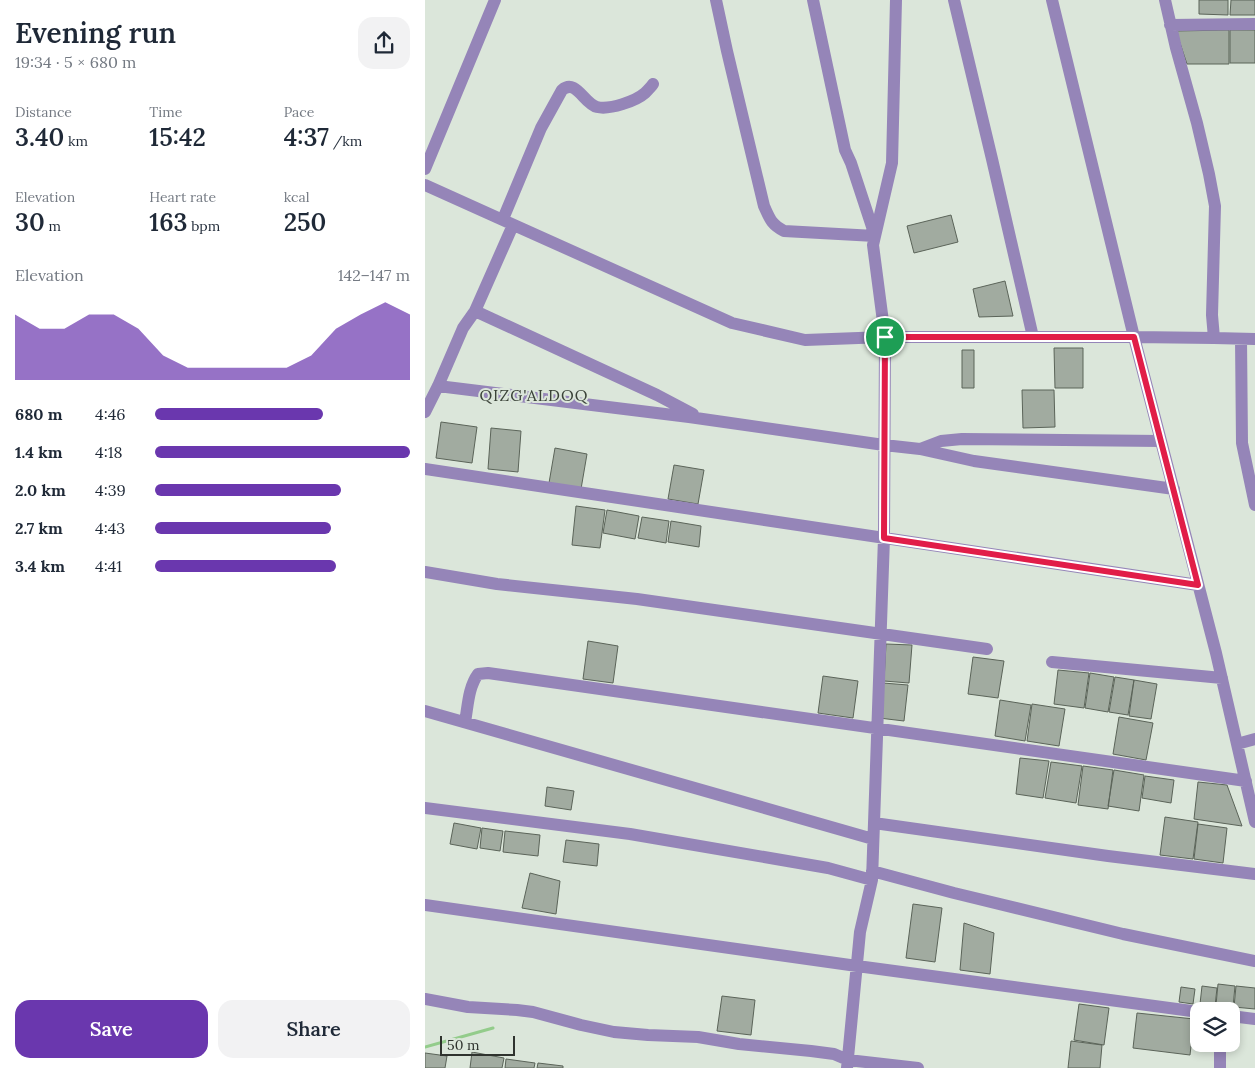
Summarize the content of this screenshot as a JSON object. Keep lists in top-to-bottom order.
{
  "districts": ["QIZG'ALDOQ"],
  "scale_bar": "50 m",
  "page": {
    "heading": ["Evening run", "19:34 · 5 × 680 m"],
    "stats": [
      ["Distance", "3.40 km"],
      ["Time", "15:42"],
      ["Pace", "4:37 /km"],
      ["Elevation", "30 m"],
      ["Heart rate", "163 bpm"],
      ["kcal", "250"]
    ],
    "chart": ["Elevation", "142–147 m"],
    "list": [
      {
        "name": "680 m",
        "note": "4:46"
      },
      {
        "name": "1.4 km",
        "note": "4:18"
      },
      {
        "name": "2.0 km",
        "note": "4:39"
      },
      {
        "name": "2.7 km",
        "note": "4:43"
      },
      {
        "name": "3.4 km",
        "note": "4:41"
      }
    ],
    "buttons": ["Save", "Share"],
    "scale": "50 m"
  }
}
